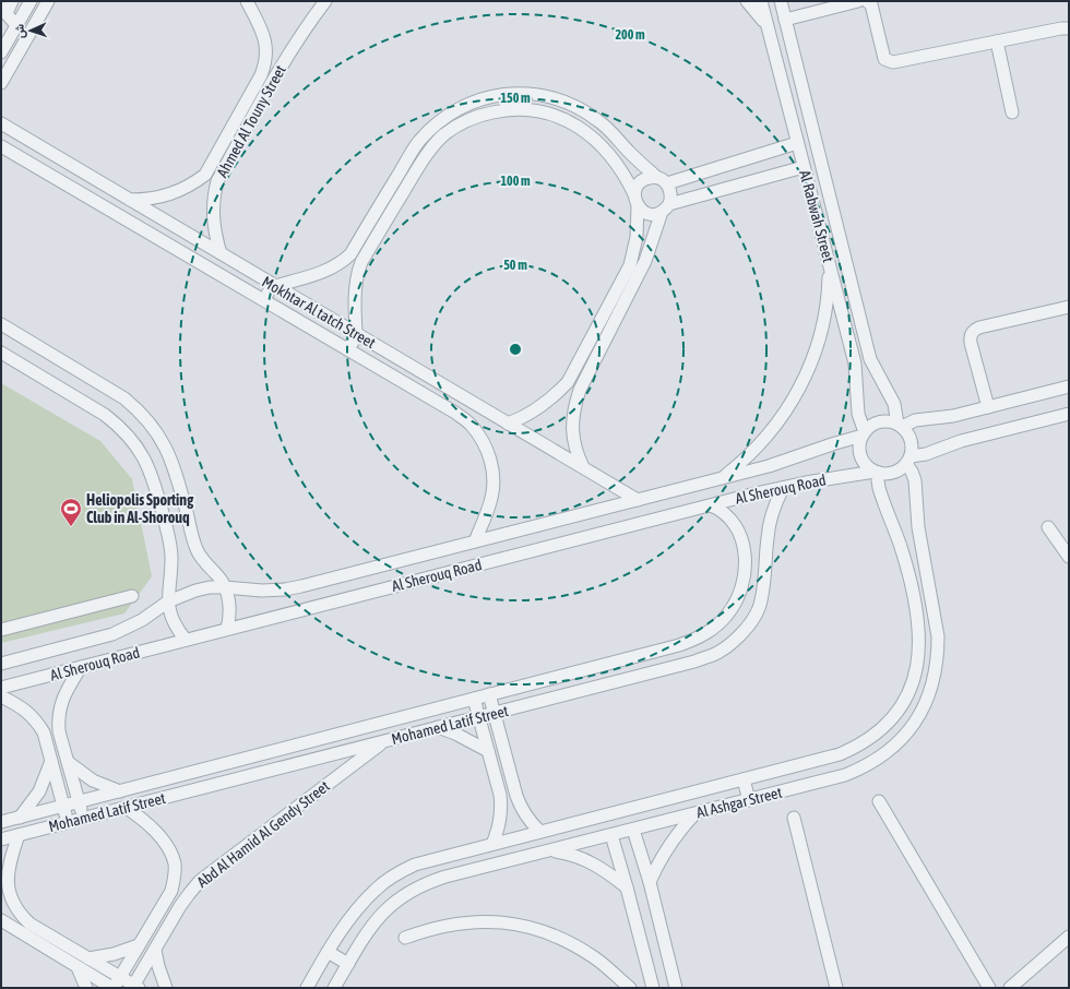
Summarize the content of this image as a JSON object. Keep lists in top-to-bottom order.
{
  "streets": {
    "street": [
      "Ahmed Al Touny Street",
      "Al Rabwah Street",
      "Mokhtar Al tatch Street",
      "Al Sherouq Road",
      "Mohamed Latif Street",
      "Al Ashgar Street",
      "Abd Al Hamid Al Gendy Street"
    ]
  },
  "crossings": [
    ["Ahmed Al Touny Street", "Mokhtar Al tatch Street"],
    ["Al Rabwah Street", "Al Sherouq Road"],
    ["Al Rabwah Street", "Al Ashgar Street"],
    ["Mokhtar Al tatch Street", "Al Sherouq Road"],
    ["Al Sherouq Road", "Mohamed Latif Street"],
    ["Al Sherouq Road", "Al Ashgar Street"],
    ["Mohamed Latif Street", "Abd Al Hamid Al Gendy Street"]
  ],
  "places": {
    "sports": ["Heliopolis Sporting Club in Al-Shorouq"]
  },
  "north": "left",
  "rings": [
    "200 m",
    "150 m",
    "100 m",
    "50 m"
  ]
}
